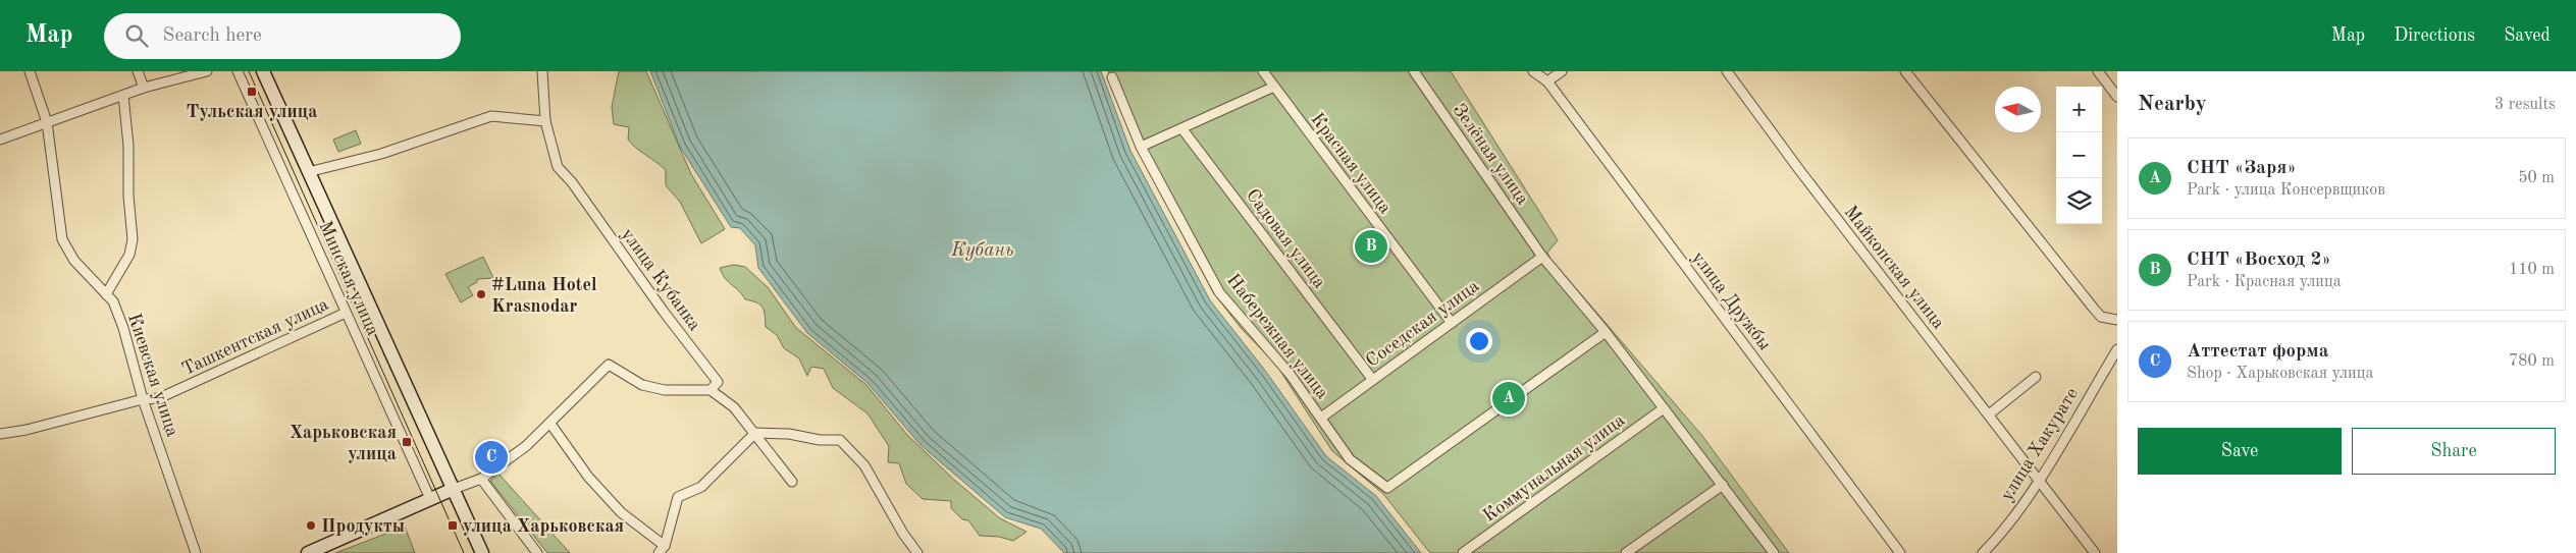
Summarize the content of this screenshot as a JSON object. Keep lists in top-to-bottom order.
{
  "streets": {
    "main road": ["Минская улица"],
    "street": [
      "Зелёная улица",
      "Красная улица",
      "Садовая улица",
      "Майкопская улица",
      "улица Кубанка",
      "улица Дружбы",
      "Соседская улица",
      "Ташкентская улица",
      "Набережная улица",
      "Киевская улица",
      "улица Хакурате",
      "Коммунальная улица"
    ]
  },
  "crossings": [
    ["Зелёная улица", "Соседская улица"],
    ["Зелёная улица", "Набережная улица"],
    ["Зелёная улица", "Коммунальная улица"],
    ["Красная улица", "Соседская улица"],
    ["Садовая улица", "Соседская улица"],
    ["Майкопская улица", "улица Хакурате"],
    ["Минская улица", "Ташкентская улица"],
    ["Соседская улица", "Набережная улица"],
    ["Ташкентская улица", "Киевская улица"]
  ],
  "water": ["Кубань"],
  "places": {
    "transit": ["Тульская улица", "Харьковская улица", "улица Харьковская"],
    "other": ["#Luna Hotel Krasnodar", "Продукты"]
  },
  "north": "left",
  "page": {
    "header": "Map",
    "search": "Search here",
    "nav": ["Map", "Directions", "Saved"],
    "heading": ["Nearby", "3 results"],
    "map_buttons": ["+", "−"],
    "list": [
      {
        "mark": "A",
        "name": "СНТ «Заря»",
        "note": "Park · улица Консервщиков",
        "value": "50 m"
      },
      {
        "mark": "B",
        "name": "СНТ «Восход 2»",
        "note": "Park · Красная улица",
        "value": "110 m"
      },
      {
        "mark": "C",
        "name": "Аттестат форма",
        "note": "Shop · Харьковская улица",
        "value": "780 m"
      }
    ],
    "pins": ["B", "A", "C"],
    "buttons": ["Save", "Share"]
  }
}
